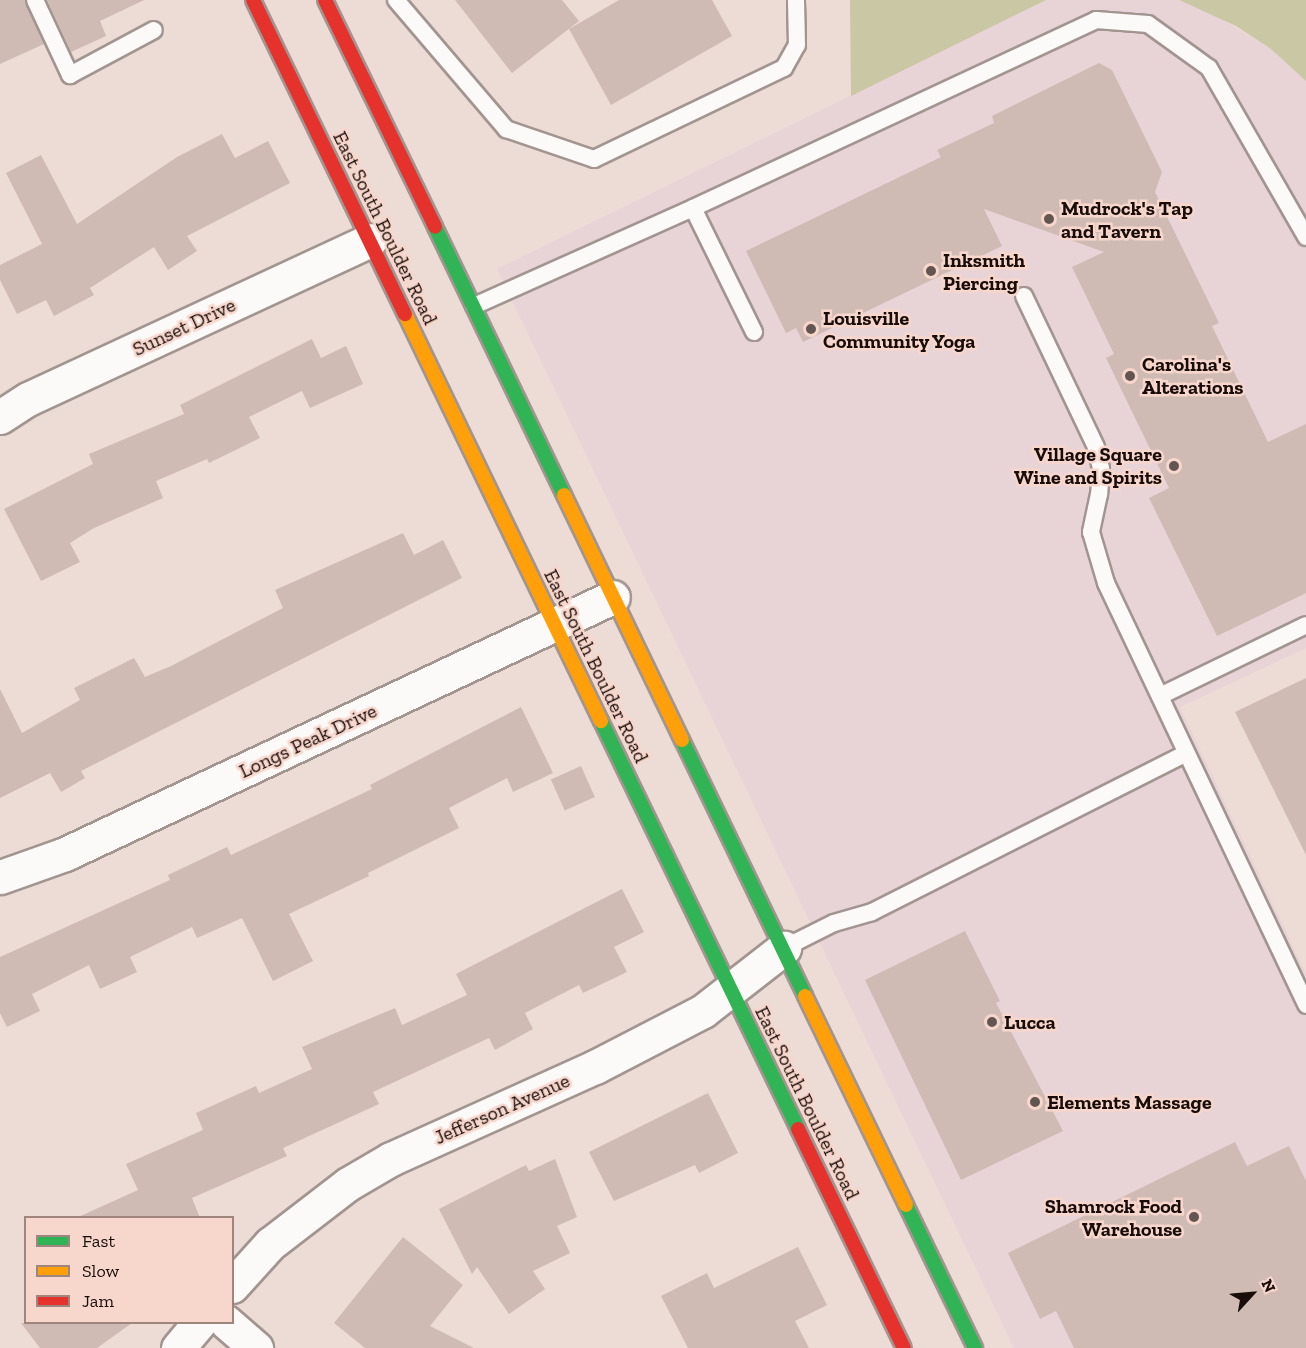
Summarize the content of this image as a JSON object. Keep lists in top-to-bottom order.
{
  "streets": {
    "main road": ["East South Boulder Road"],
    "street": ["Sunset Drive", "Longs Peak Drive", "Jefferson Avenue"]
  },
  "crossings": [
    ["East South Boulder Road", "Sunset Drive"],
    ["East South Boulder Road", "Longs Peak Drive"],
    ["East South Boulder Road", "Jefferson Avenue"]
  ],
  "places": [
    "Mudrock's Tap and Tavern",
    "Inksmith Piercing",
    "Louisville Community Yoga",
    "Carolina's Alterations",
    "Village Square Wine and Spirits",
    "Lucca",
    "Elements Massage",
    "Shamrock Food Warehouse"
  ],
  "legend": ["Fast", "Slow", "Jam"],
  "north": "top right"
}
